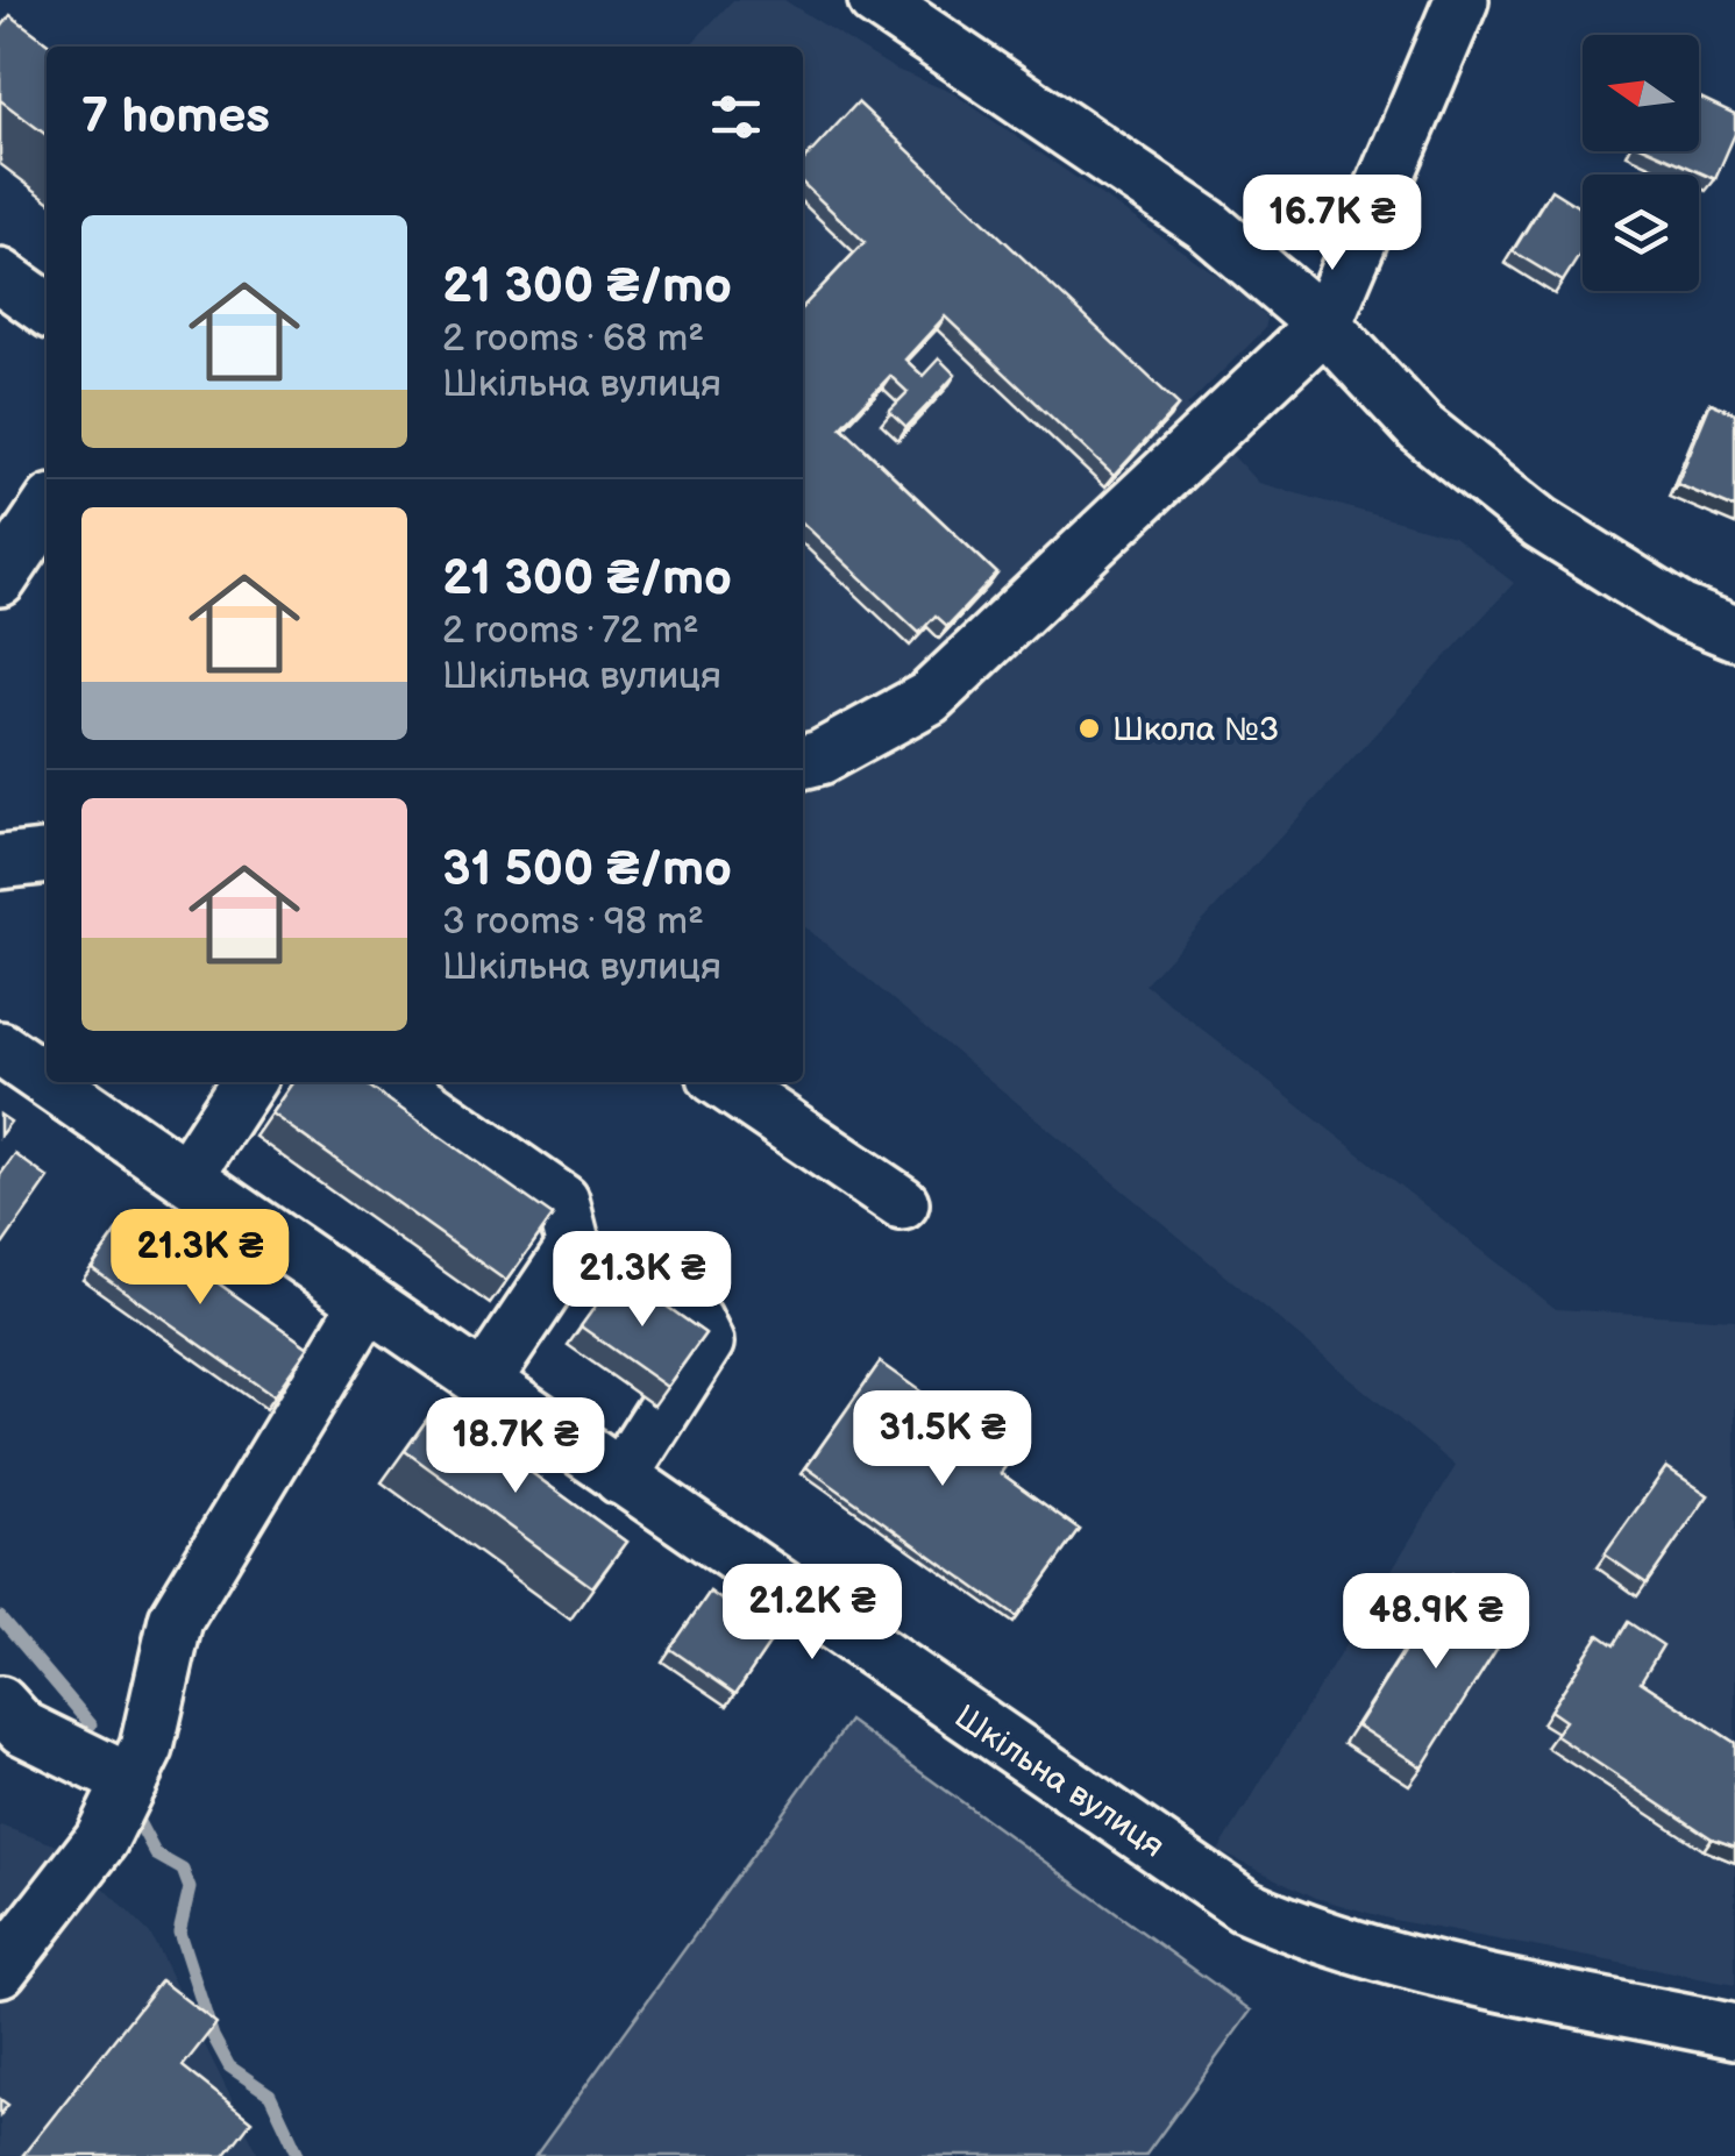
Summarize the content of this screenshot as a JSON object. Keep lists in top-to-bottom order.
{
  "streets": {
    "street": ["Шкільна вулиця"]
  },
  "places": ["Школа №3"],
  "north": "left",
  "page": {
    "heading": "7 homes",
    "price": [
      "16.7K ₴",
      "21.3K ₴",
      "21.3K ₴",
      "31.5K ₴",
      "18.7K ₴",
      "21.2K ₴",
      "48.9K ₴"
    ],
    "list": [
      {
        "name": "21 300 ₴/mo",
        "note": "2 rooms · 68 m² · Шкільна вулиця"
      },
      {
        "name": "21 300 ₴/mo",
        "note": "2 rooms · 72 m² · Шкільна вулиця"
      },
      {
        "name": "31 500 ₴/mo",
        "note": "3 rooms · 98 m² · Шкільна вулиця"
      }
    ]
  }
}
